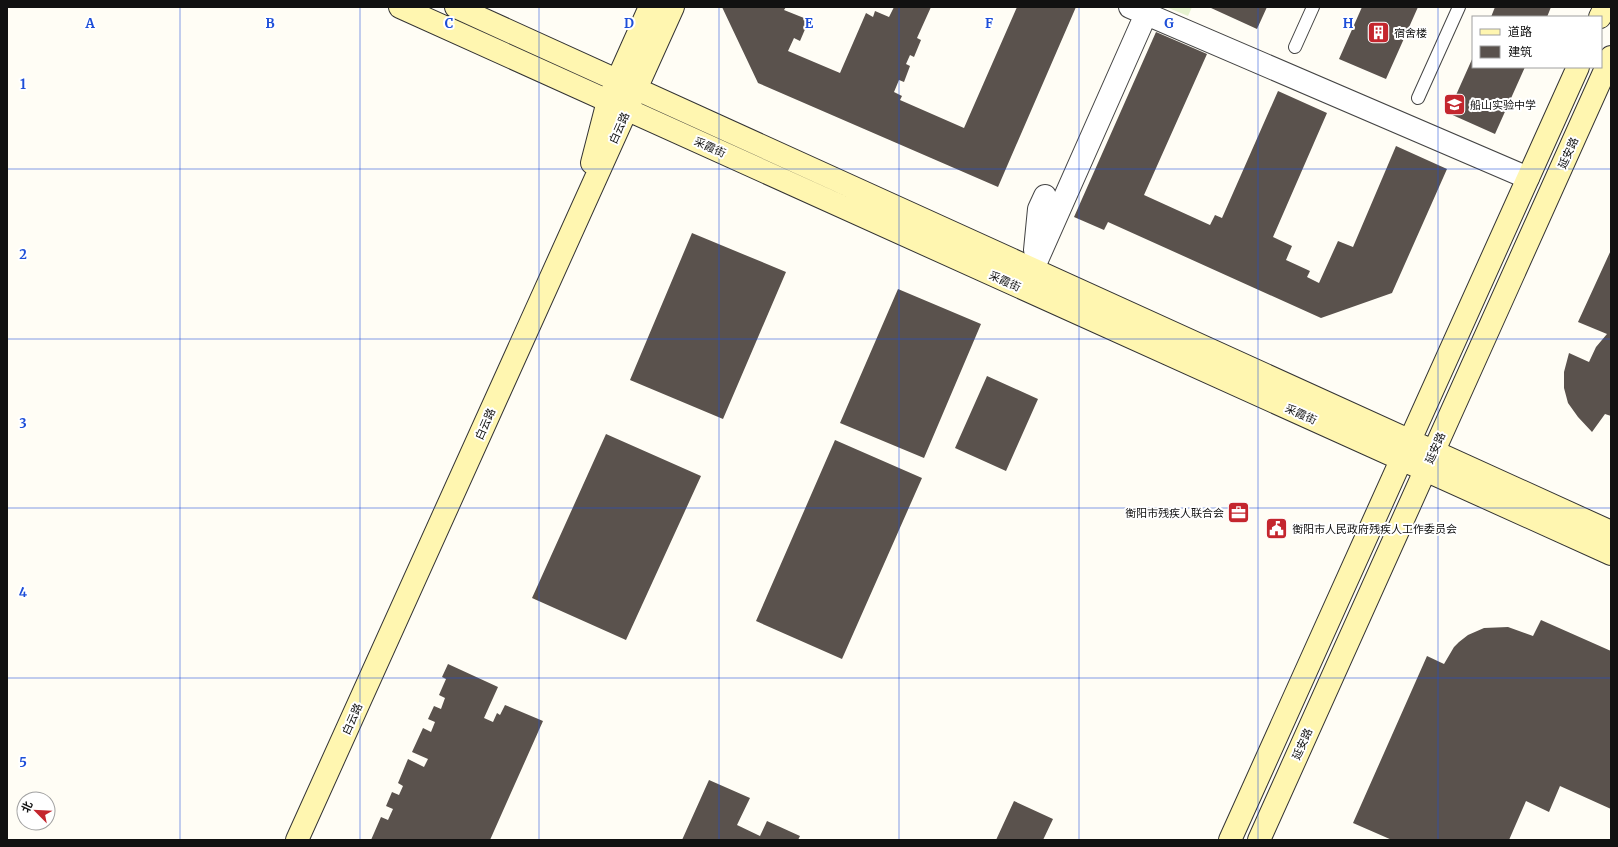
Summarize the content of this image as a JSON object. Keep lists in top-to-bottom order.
{
  "streets": {
    "main road": ["白云路", "采霞街", "延安路"]
  },
  "crossings": [
    ["白云路", "采霞街"],
    ["采霞街", "延安路"]
  ],
  "places": {
    "building": ["宿舍楼"],
    "school or university": ["船山实验中学"],
    "office": ["衡阳市残疾人联合会"],
    "public building": ["衡阳市人民政府残疾人工作委员会"]
  },
  "legend": ["道路", "建筑"],
  "north": "top left",
  "grid": {
    "columns": [
      "A",
      "B",
      "C",
      "D",
      "E",
      "F",
      "G",
      "H"
    ],
    "rows": [
      "1",
      "2",
      "3",
      "4",
      "5"
    ]
  }
}
